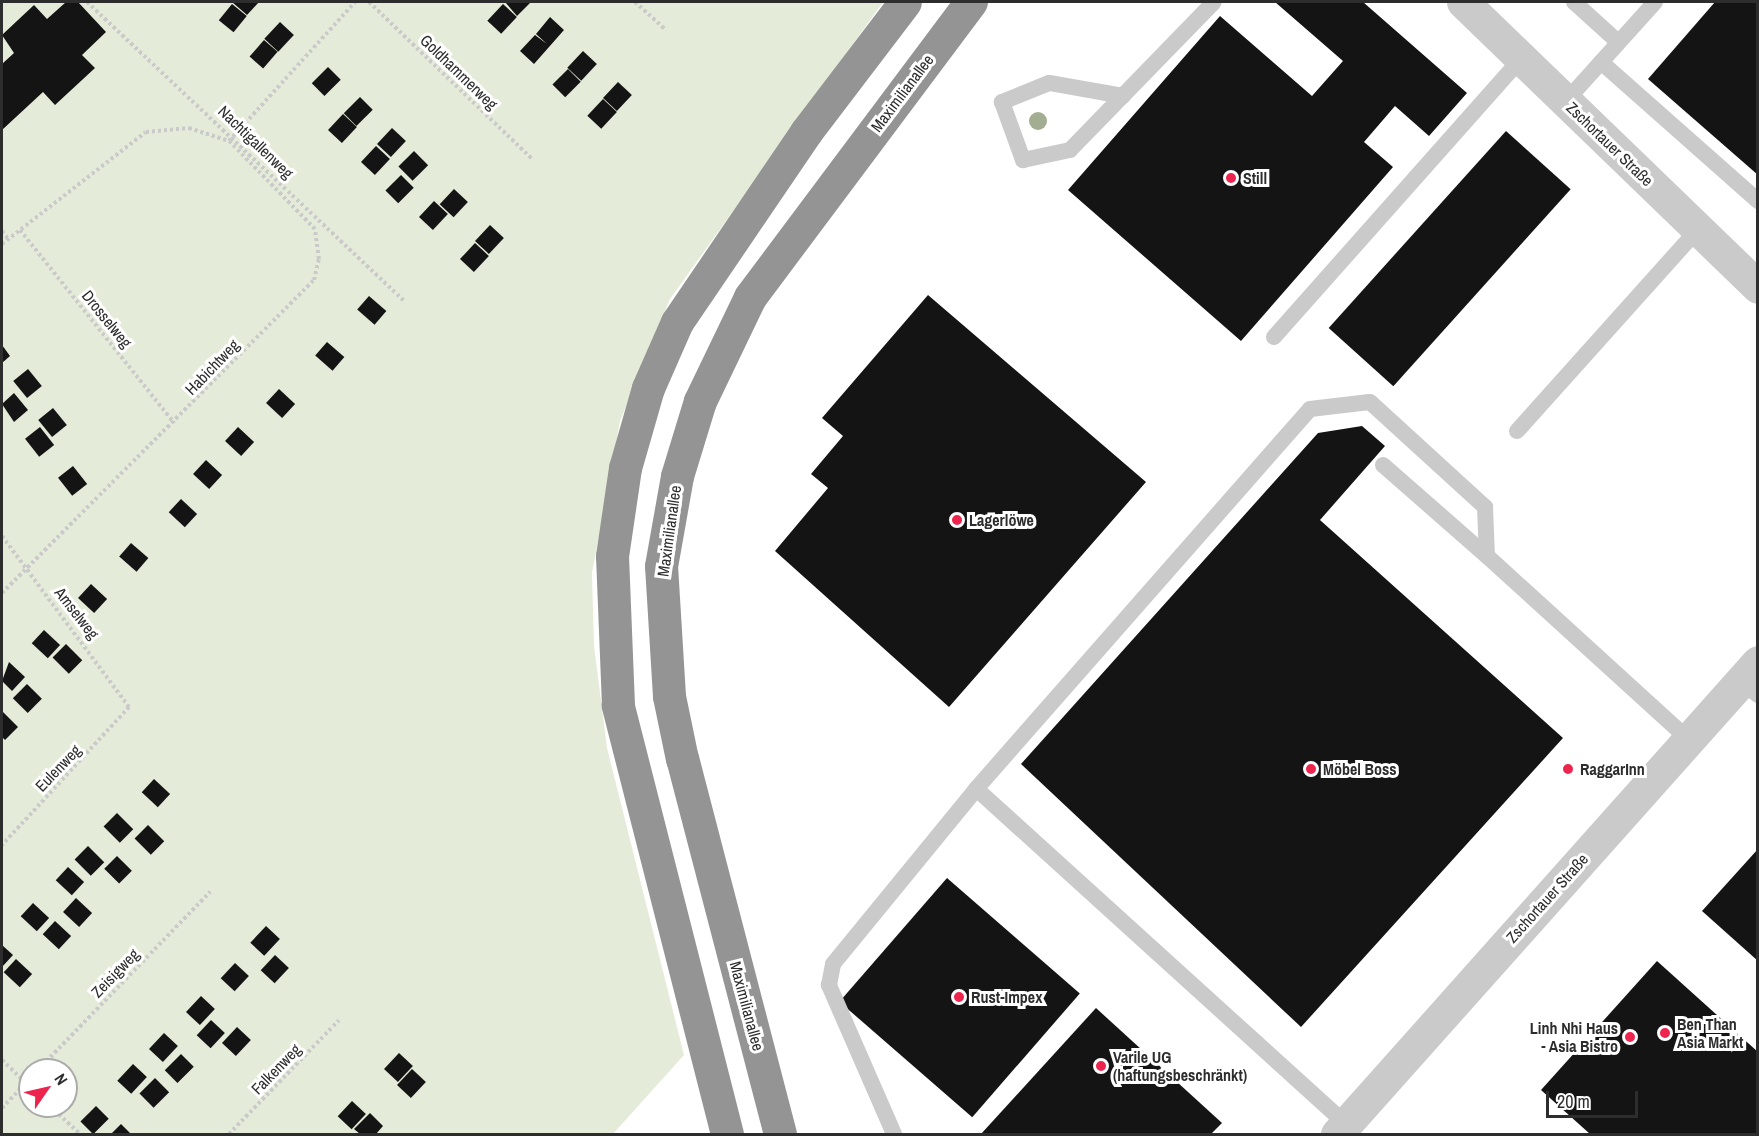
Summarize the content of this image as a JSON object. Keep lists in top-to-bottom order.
{
  "streets": {
    "highway": ["Maximilianallee"],
    "street": ["Zschortauer Straße"],
    "path": [
      "Goldhammerweg",
      "Nachtigallenweg",
      "Drosselweg",
      "Habichtweg",
      "Amselweg",
      "Eulenweg",
      "Zeisigweg",
      "Falkenweg"
    ]
  },
  "crossings": [
    ["Drosselweg", "Habichtweg"],
    ["Habichtweg", "Amselweg"],
    ["Amselweg", "Eulenweg"]
  ],
  "places": [
    "Still",
    "Lagerlöwe",
    "Möbel Boss",
    "RaggarInn",
    "Rust-Impex",
    "Ben Than Asia Markt",
    "Linh Nhi Haus - Asia Bistro",
    "Varile UG (haftungsbeschränkt)"
  ],
  "scale_bar": "20 m",
  "north": "top right"
}
